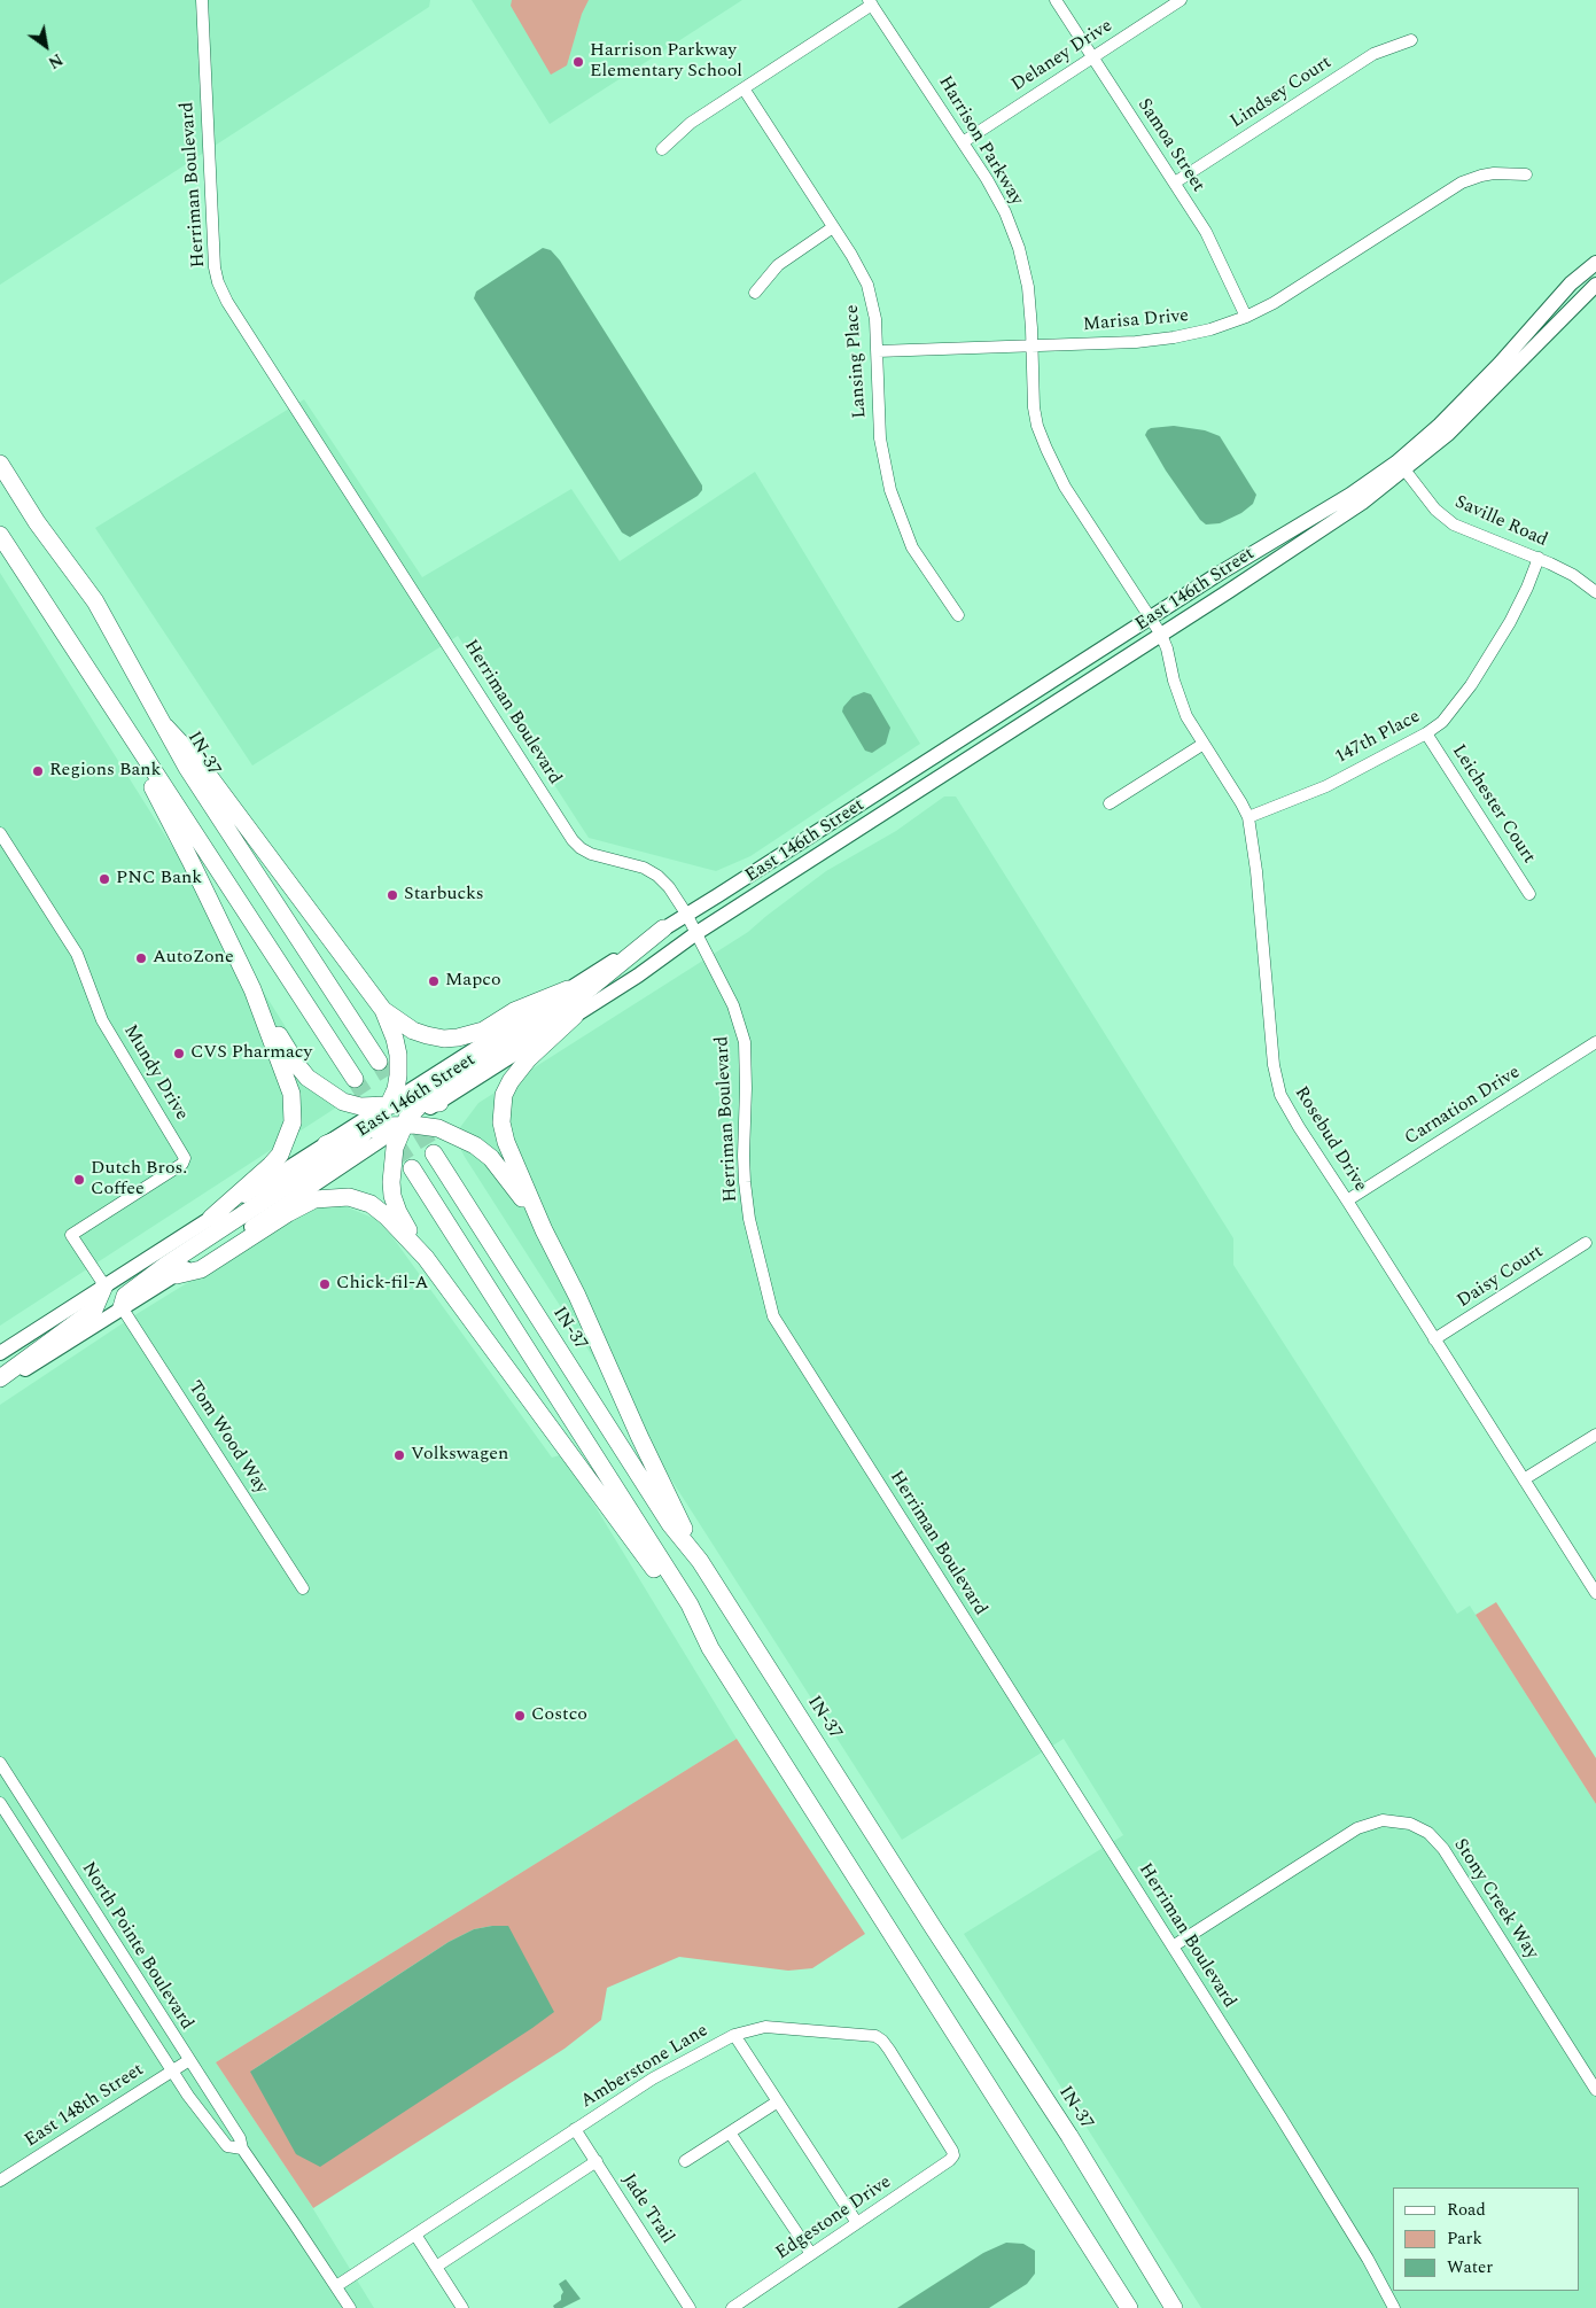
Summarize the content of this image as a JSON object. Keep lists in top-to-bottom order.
{
  "streets": {
    "highway": ["IN-37"],
    "main road": ["East 146th Street"],
    "street": [
      "Delaney Drive",
      "Lindsey Court",
      "Harrison Parkway",
      "Samoa Street",
      "Herriman Boulevard",
      "Marisa Drive",
      "Lansing Place",
      "Saville Road",
      "147th Place",
      "Leichester Court",
      "Mundy Drive",
      "Carnation Drive",
      "Rosebud Drive",
      "Daisy Court",
      "Tom Wood Way",
      "Stony Creek Way",
      "North Pointe Boulevard",
      "Amberstone Lane",
      "East 148th Street",
      "Jade Trail",
      "Edgestone Drive"
    ]
  },
  "crossings": [
    ["Delaney Drive", "Harrison Parkway"],
    ["Delaney Drive", "Samoa Street"],
    ["Lindsey Court", "Samoa Street"],
    ["Harrison Parkway", "Marisa Drive"],
    ["Harrison Parkway", "East 146th Street"],
    ["Harrison Parkway", "Rosebud Drive"],
    ["Samoa Street", "Marisa Drive"],
    ["Herriman Boulevard", "East 146th Street"],
    ["Herriman Boulevard", "Stony Creek Way"],
    ["Marisa Drive", "Lansing Place"],
    ["Saville Road", "East 146th Street"],
    ["Saville Road", "147th Place"],
    ["East 146th Street", "Mundy Drive"],
    ["East 146th Street", "Rosebud Drive"],
    ["East 146th Street", "Tom Wood Way"],
    ["147th Place", "Leichester Court"],
    ["147th Place", "Rosebud Drive"],
    ["Carnation Drive", "Rosebud Drive"],
    ["Rosebud Drive", "Daisy Court"],
    ["North Pointe Boulevard", "Amberstone Lane"],
    ["North Pointe Boulevard", "East 148th Street"],
    ["Amberstone Lane", "Jade Trail"],
    ["Amberstone Lane", "Edgestone Drive"]
  ],
  "places": [
    "Harrison Parkway Elementary School",
    "Regions Bank",
    "PNC Bank",
    "Starbucks",
    "AutoZone",
    "Mapco",
    "CVS Pharmacy",
    "Dutch Bros. Coffee",
    "Chick-fil-A",
    "Volkswagen",
    "Costco"
  ],
  "legend": ["Road", "Park", "Water"],
  "north": "bottom right"
}
